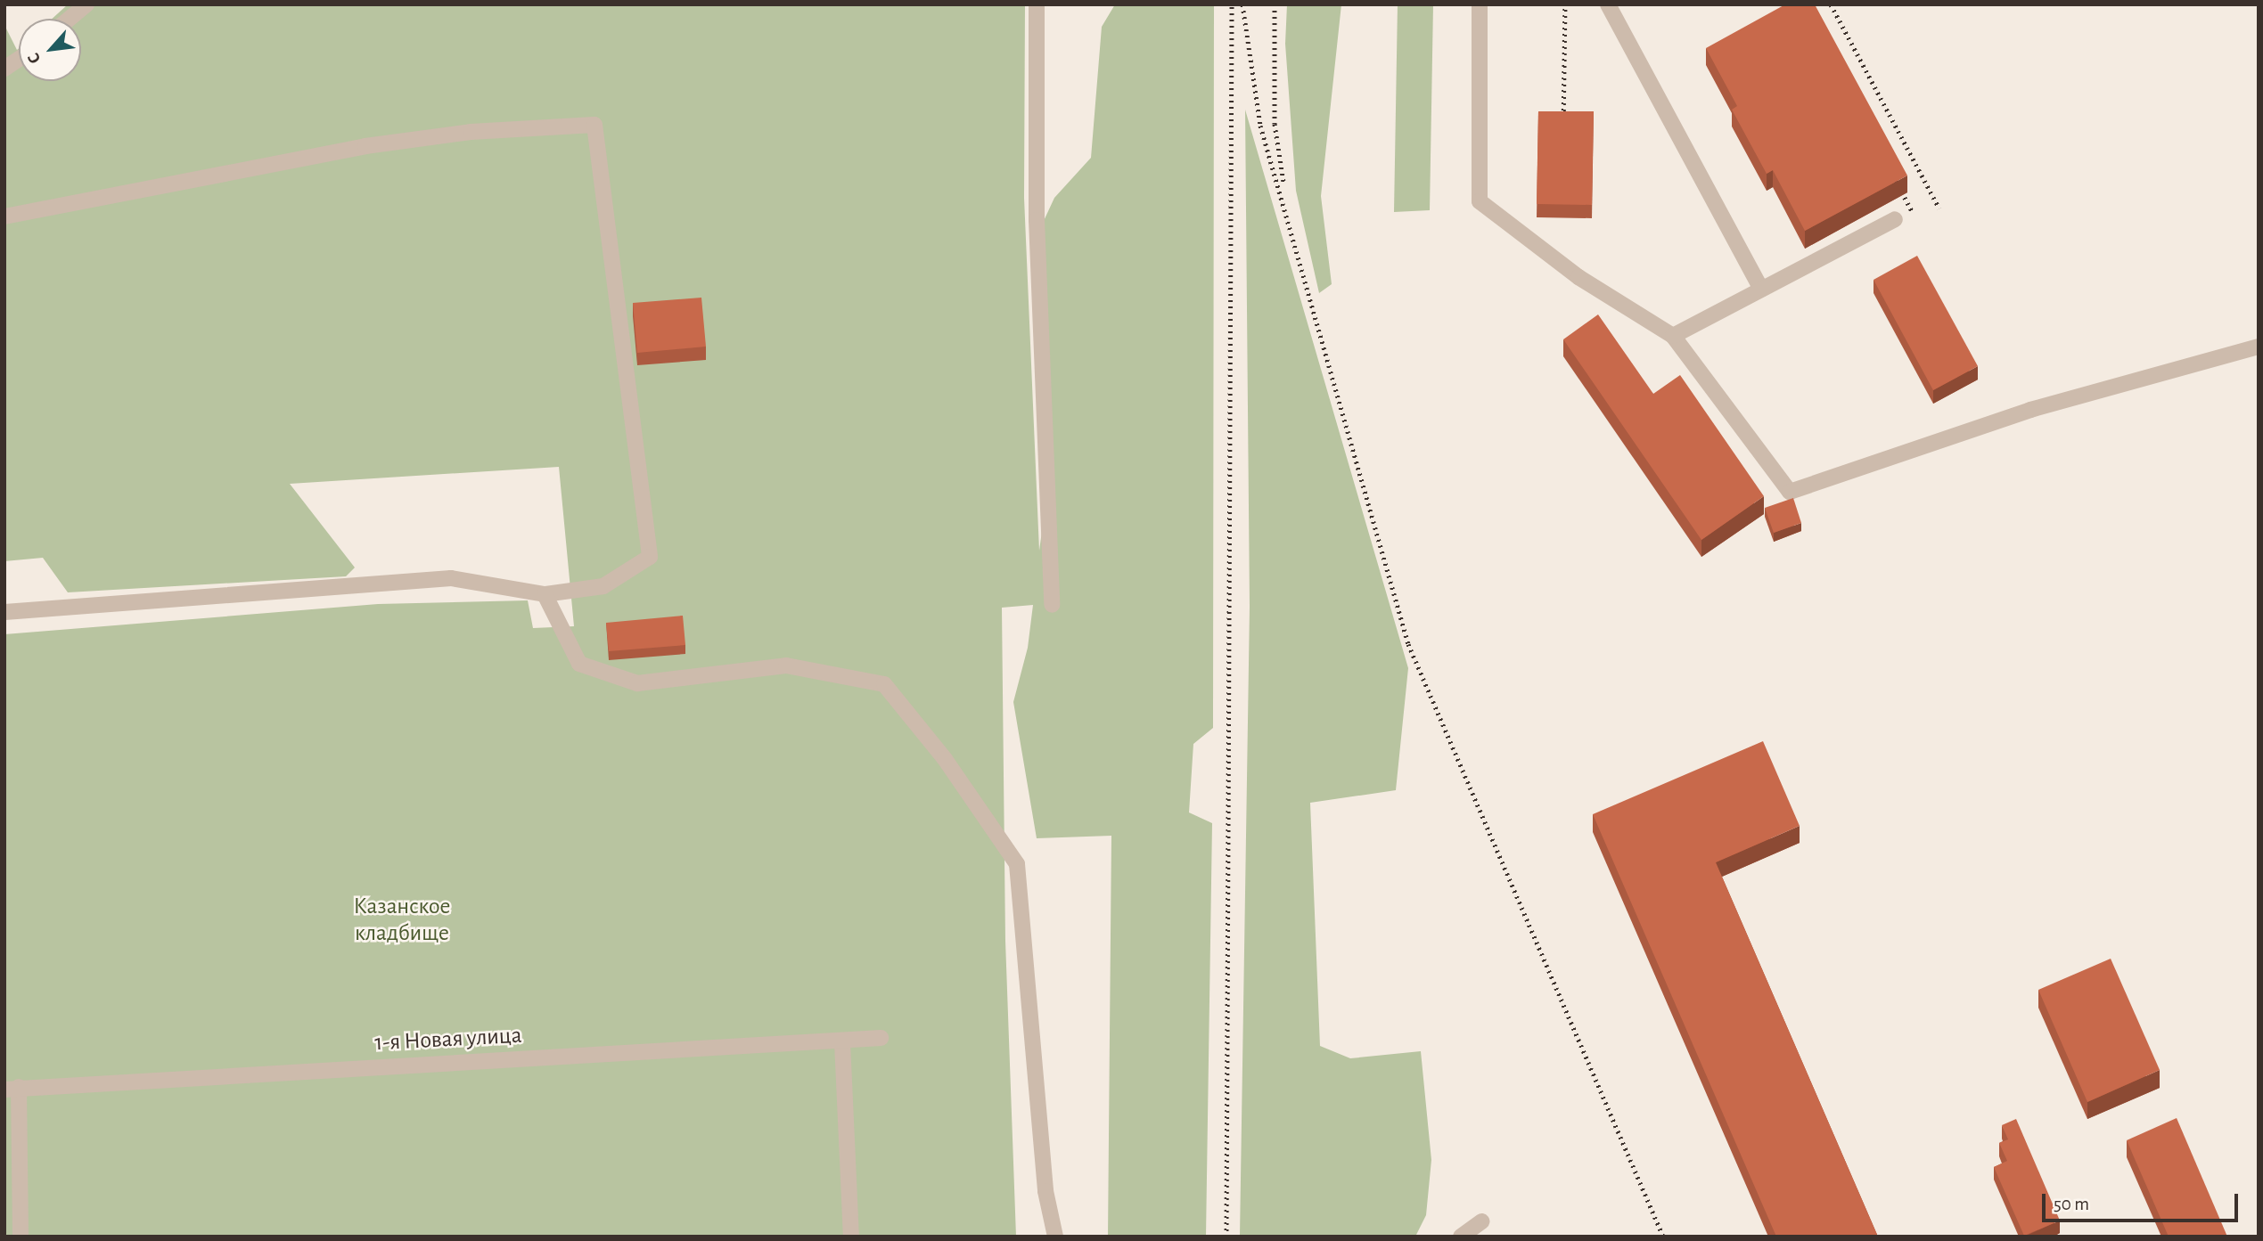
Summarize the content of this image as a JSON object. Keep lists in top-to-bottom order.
{
  "streets": {
    "lane": ["1-я Новая улица"]
  },
  "parks": ["Казанское кладбище"],
  "scale_bar": "50 m",
  "north": "bottom left"
}
